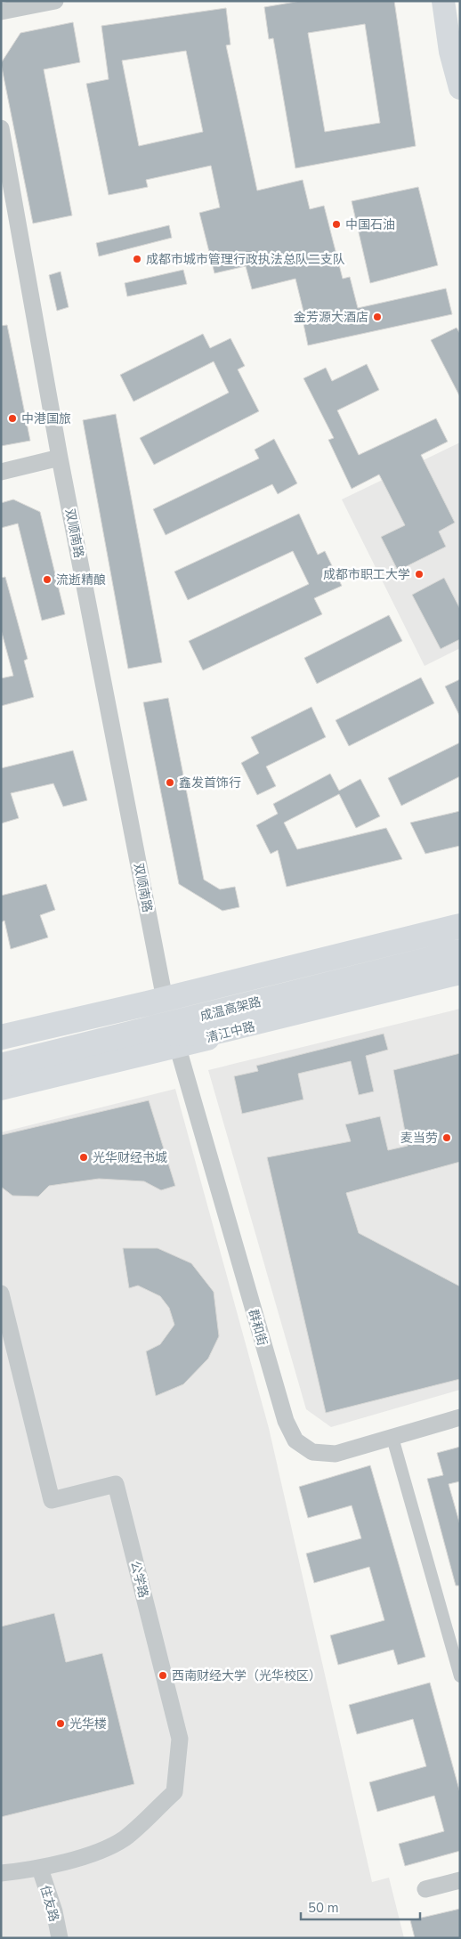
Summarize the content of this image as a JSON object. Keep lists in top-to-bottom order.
{
  "streets": {
    "main road": ["成温高架路", "清江中路"],
    "street": [
      "双顺南路",
      "群和街",
      "公学路",
      "住友路"
    ]
  },
  "crossings": [
    ["清江中路", "群和街"],
    ["公学路", "住友路"]
  ],
  "places": [
    "中国石油",
    "成都市城市管理行政执法总队二支队",
    "金芳源大酒店",
    "中港国旅",
    "成都市职工大学",
    "流逝精酿",
    "鑫发首饰行",
    "麦当劳",
    "光华财经书城",
    "西南财经大学（光华校区）",
    "光华楼"
  ],
  "scale_bar": "50 m"
}
